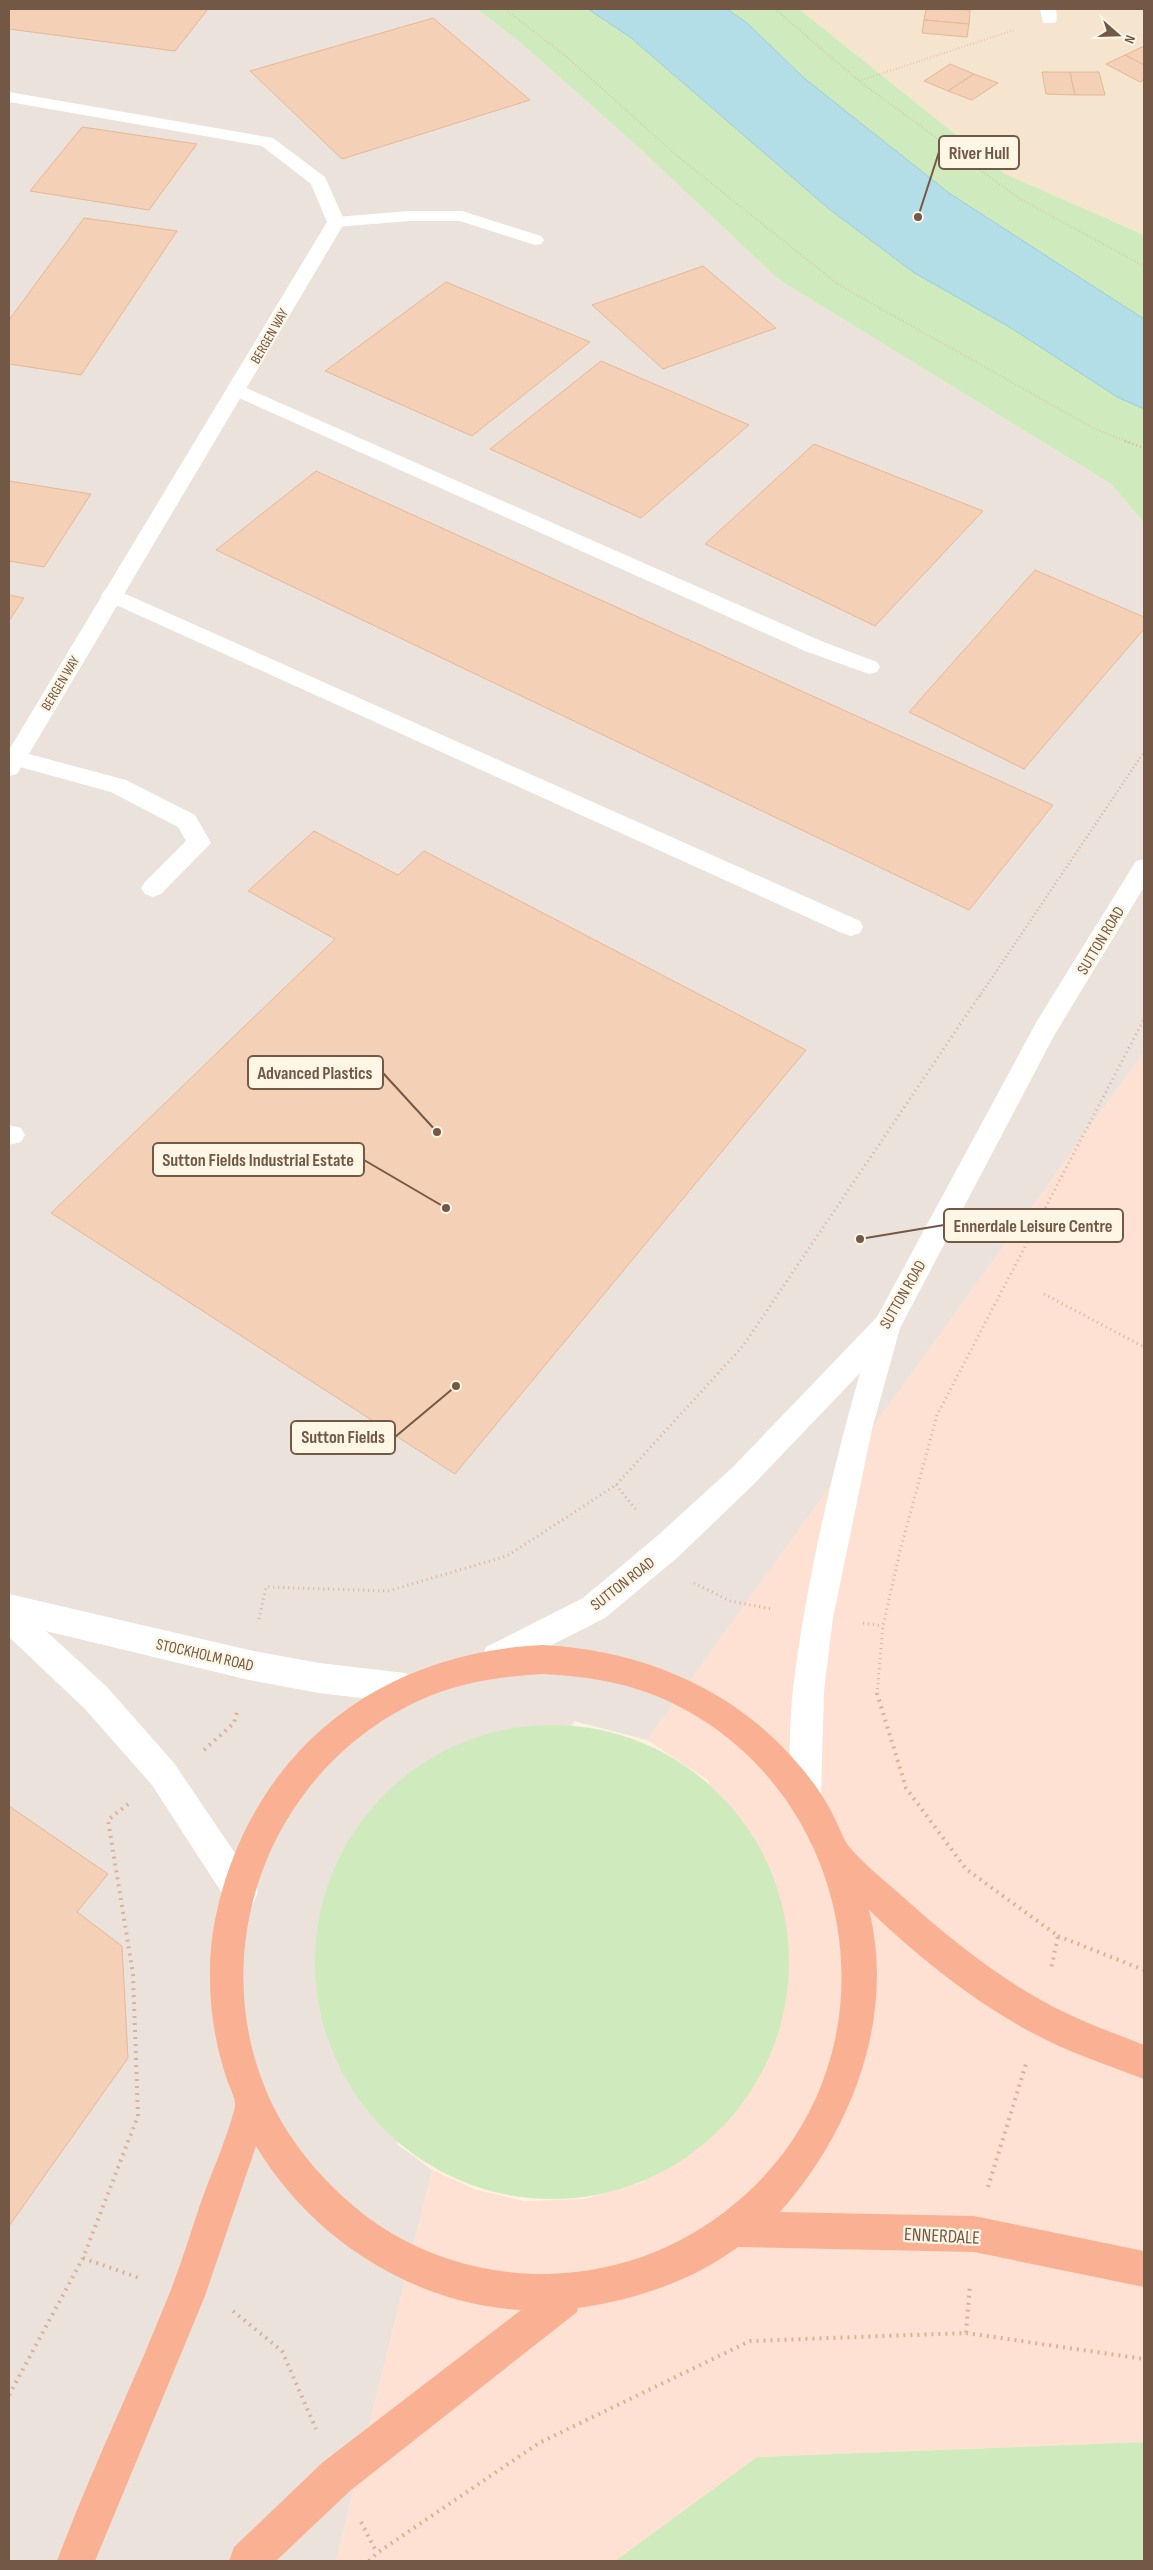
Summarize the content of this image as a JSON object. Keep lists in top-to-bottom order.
{
  "streets": {
    "highway": ["ENNERDALE"],
    "street": ["BERGEN WAY", "SUTTON ROAD", "STOCKHOLM ROAD"]
  },
  "places": [
    "River Hull",
    "Advanced Plastics",
    "Sutton Fields Industrial Estate",
    "Ennerdale Leisure Centre",
    "Sutton Fields"
  ],
  "north": "right"
}
